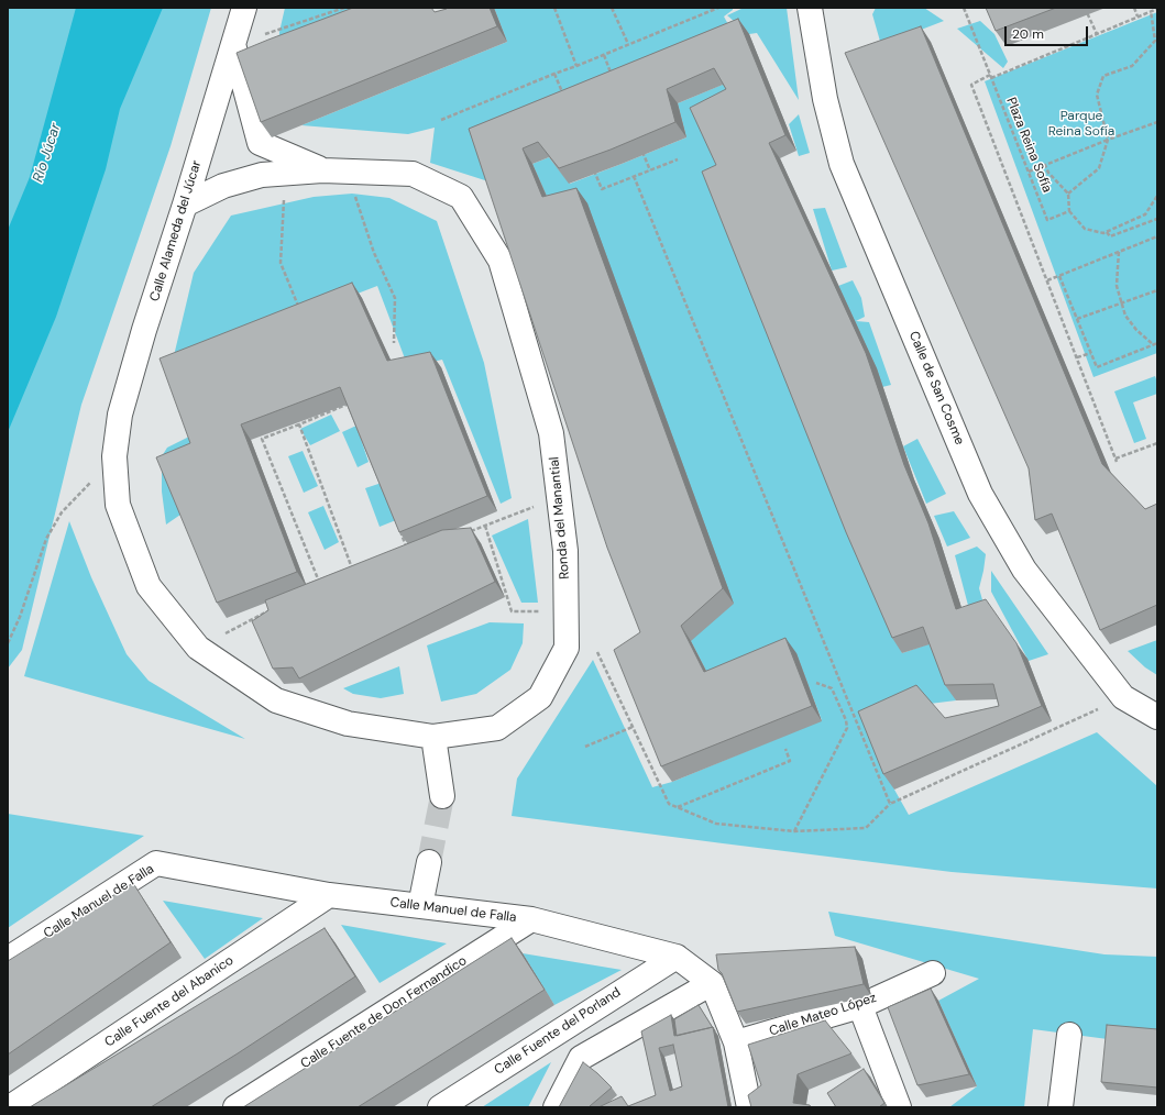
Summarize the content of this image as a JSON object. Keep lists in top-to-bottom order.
{
  "streets": {
    "street": [
      "Calle Alameda del Júcar",
      "Calle de San Cosme",
      "Ronda del Manantial",
      "Calle Manuel de Falla",
      "Calle Fuente del Abanico",
      "Calle Fuente de Don Fernandico",
      "Calle Mateo López",
      "Calle Fuente del Porland"
    ],
    "path": ["Plaza Reina Sofía"]
  },
  "crossings": [
    ["Calle Alameda del Júcar", "Ronda del Manantial"],
    ["Calle Manuel de Falla", "Calle Fuente del Abanico"],
    ["Calle Manuel de Falla", "Calle Fuente de Don Fernandico"],
    ["Calle Manuel de Falla", "Calle Fuente del Porland"]
  ],
  "water": ["Río Júcar"],
  "parks": ["Parque Reina Sofía"],
  "scale_bar": "20 m"
}
